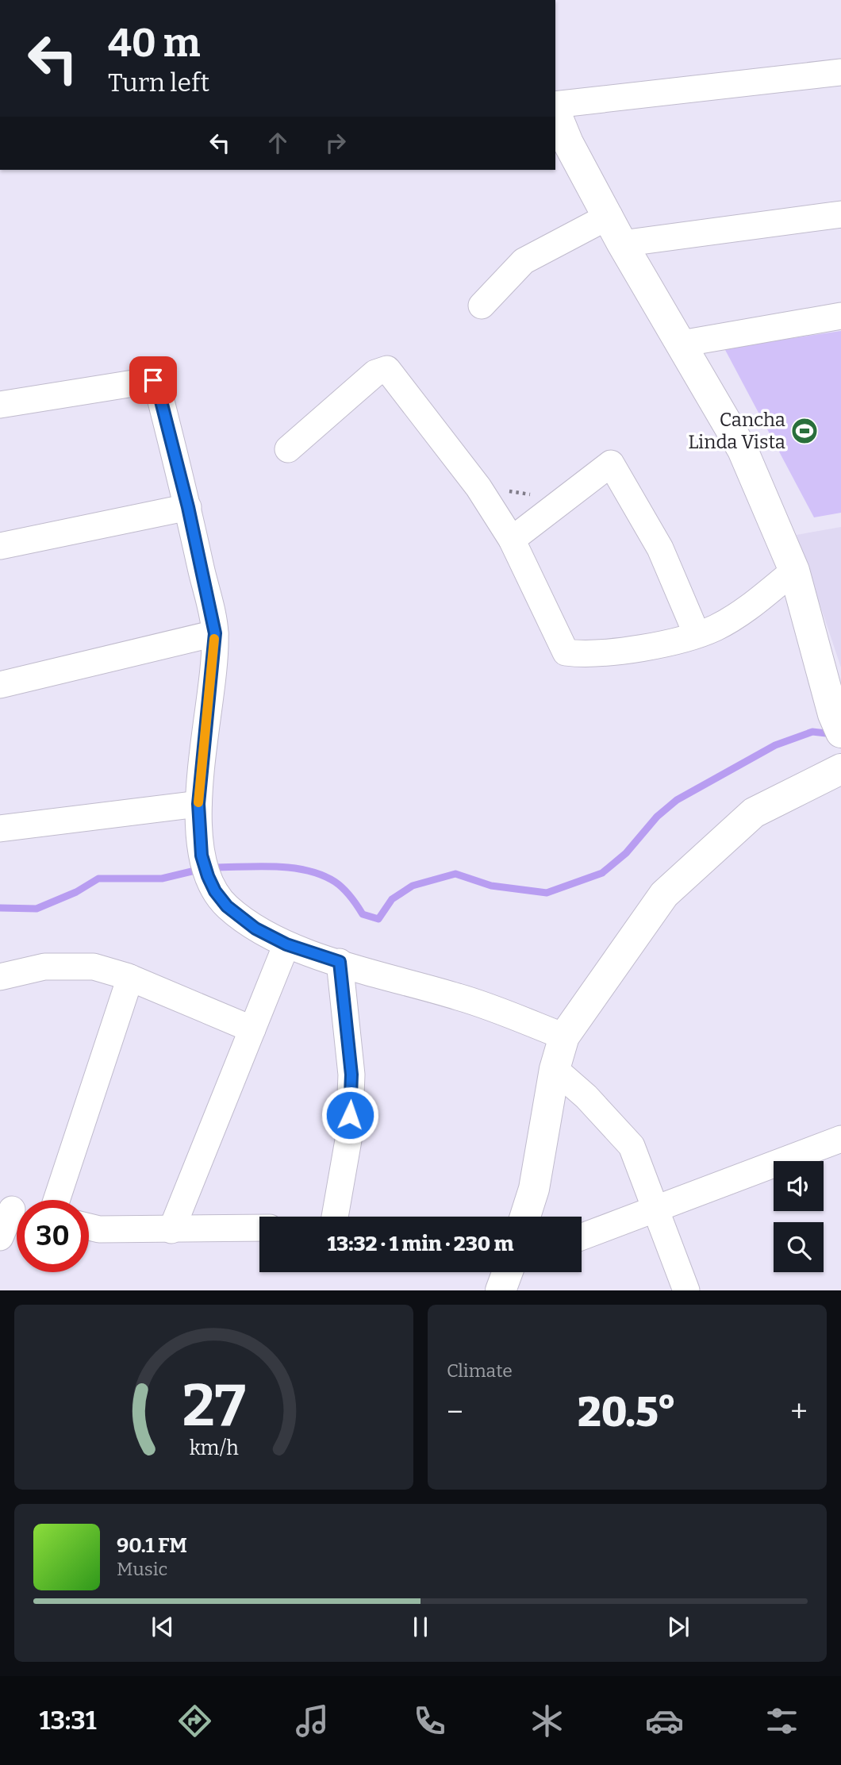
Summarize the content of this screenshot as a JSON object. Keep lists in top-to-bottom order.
{
  "places": {
    "sports": ["Cancha Linda Vista"]
  },
  "page": {
    "turn": ["40 m", "Turn left"],
    "limit": "30",
    "trip": "13:32 · 1 min · 230 m",
    "tile": "Climate",
    "heat": ["−", "20.5°", "+"],
    "song": ["90.1 FM", "Music"],
    "tabs": "13:31",
    "gauge": ["27", "km/h"]
  }
}
